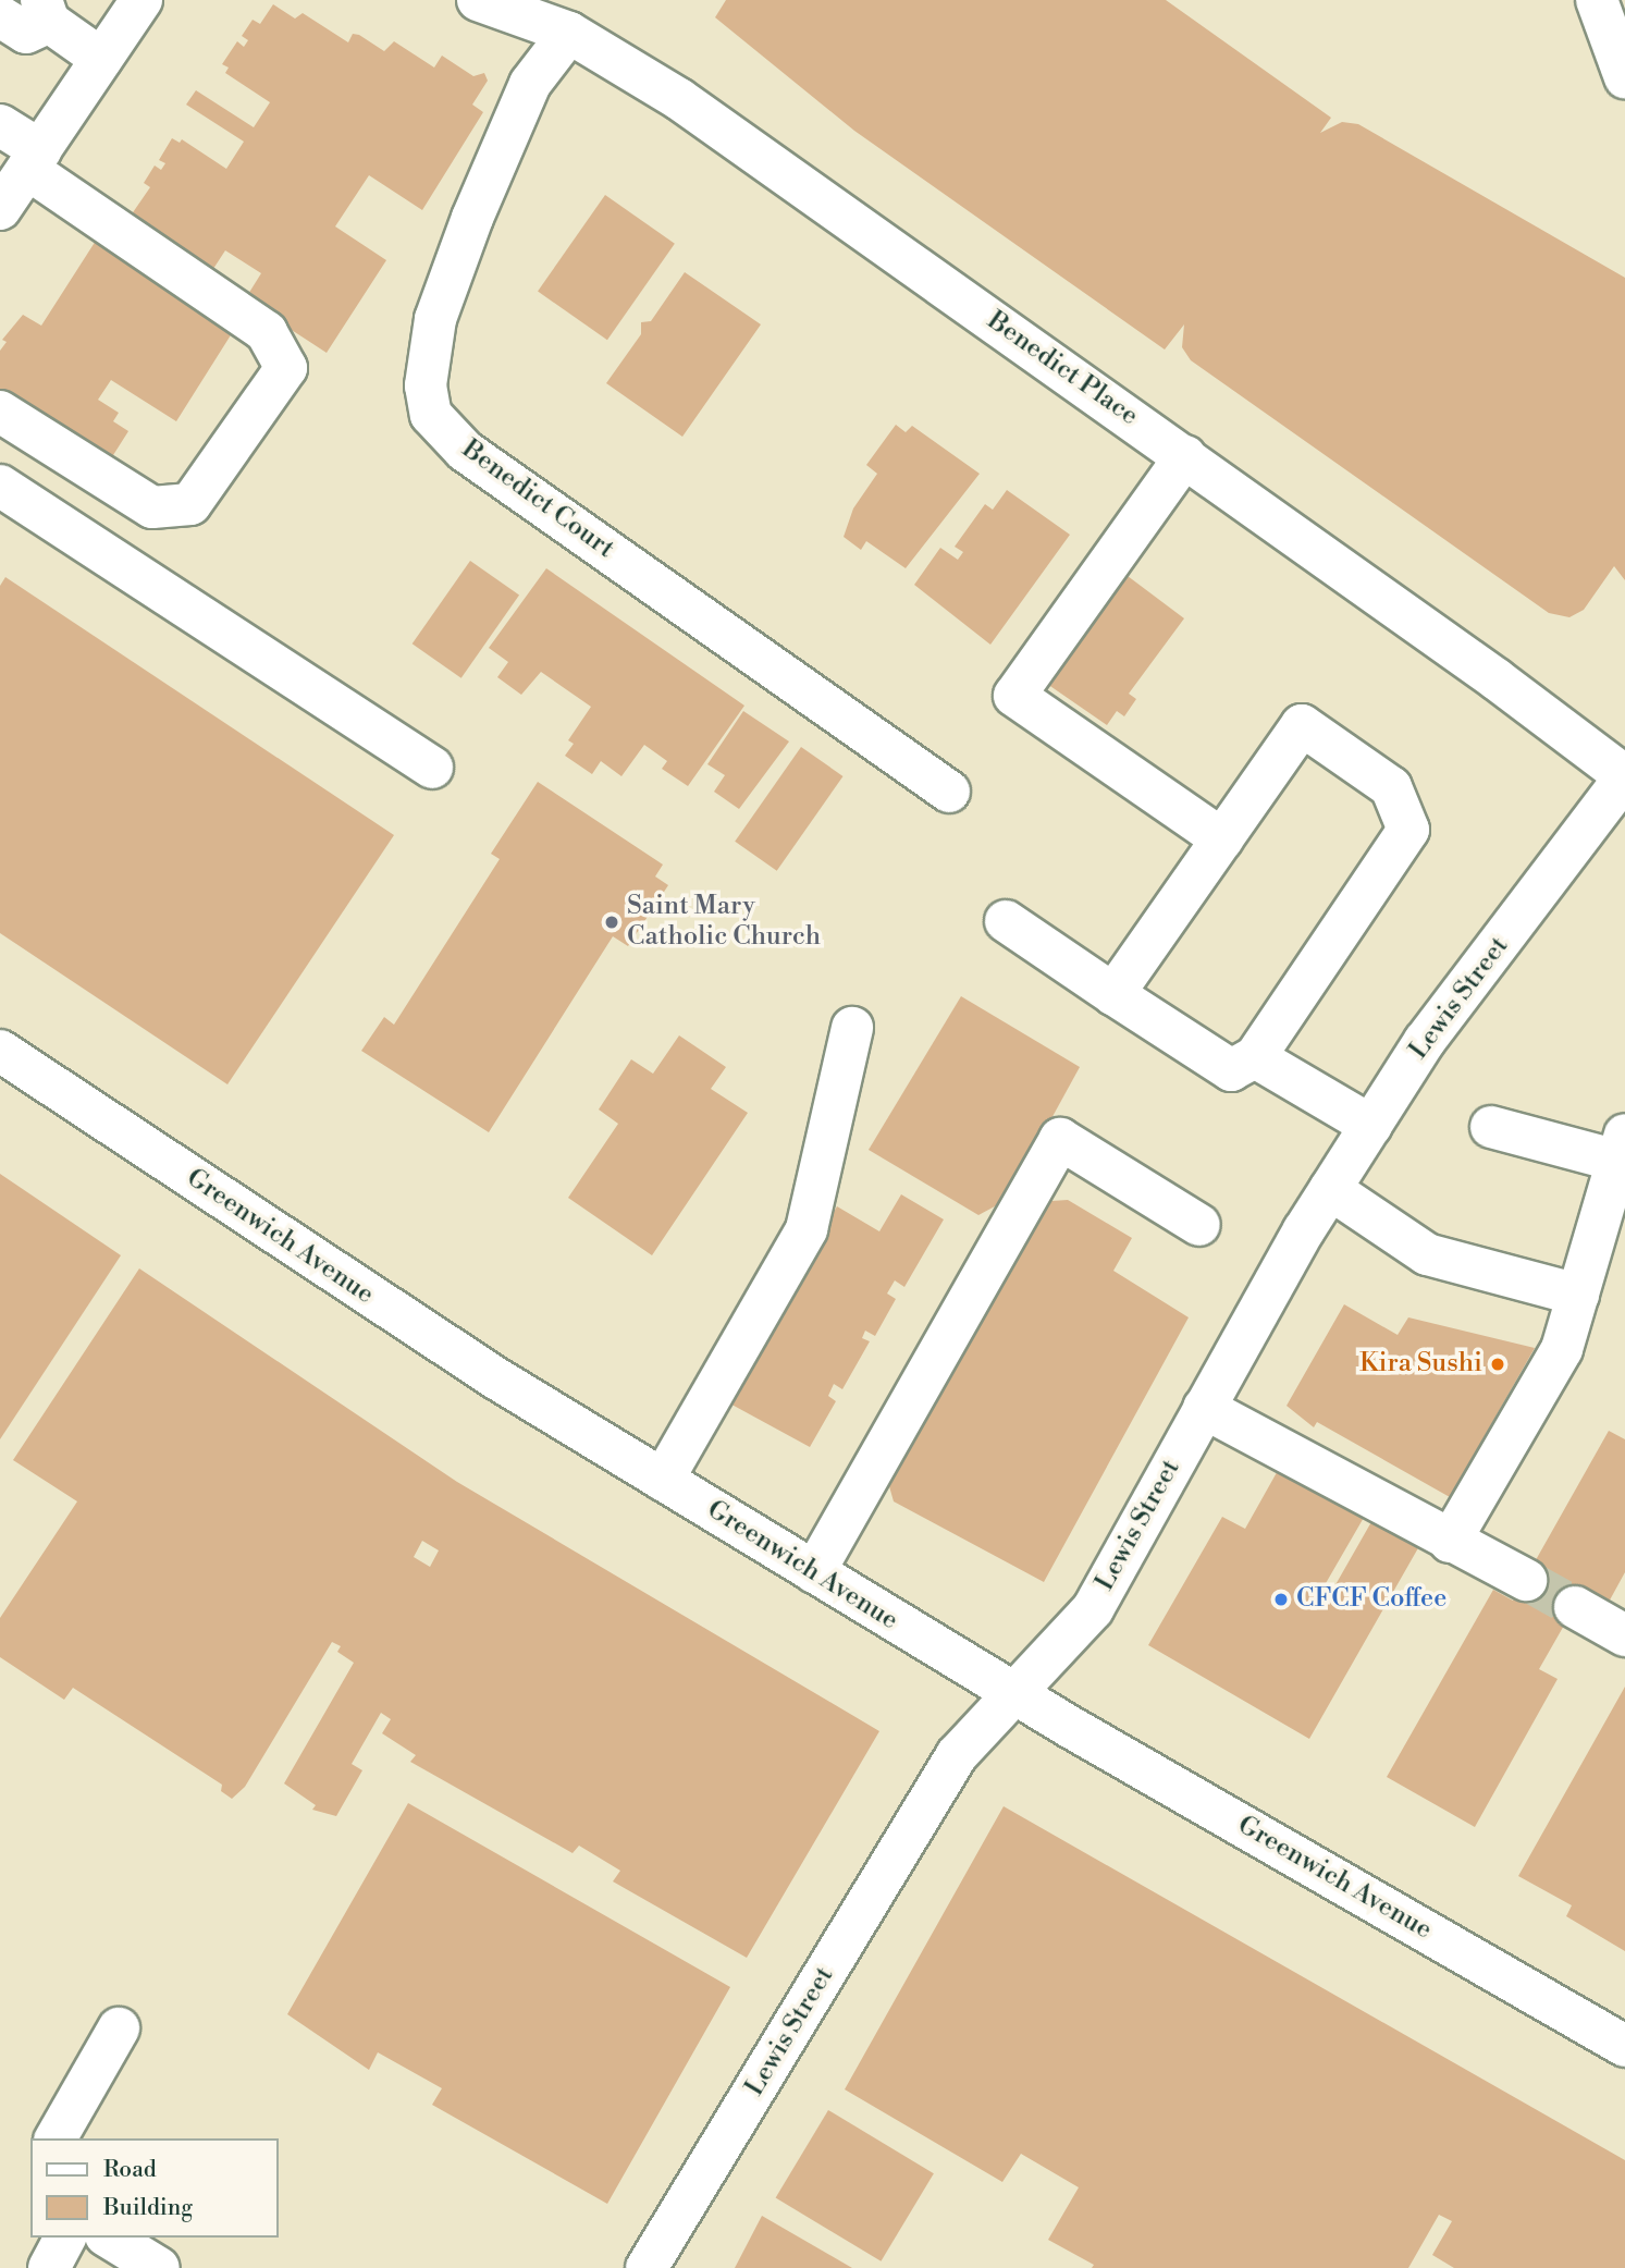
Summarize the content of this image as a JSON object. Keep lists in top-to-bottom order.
{
  "streets": {
    "street": [
      "Benedict Place",
      "Benedict Court",
      "Lewis Street",
      "Greenwich Avenue"
    ]
  },
  "crossings": [
    ["Benedict Place", "Benedict Court"],
    ["Benedict Place", "Lewis Street"],
    ["Lewis Street", "Greenwich Avenue"]
  ],
  "places": ["Saint Mary Catholic Church", "Kira Sushi", "CFCF Coffee"],
  "legend": ["Road", "Building"]
}
